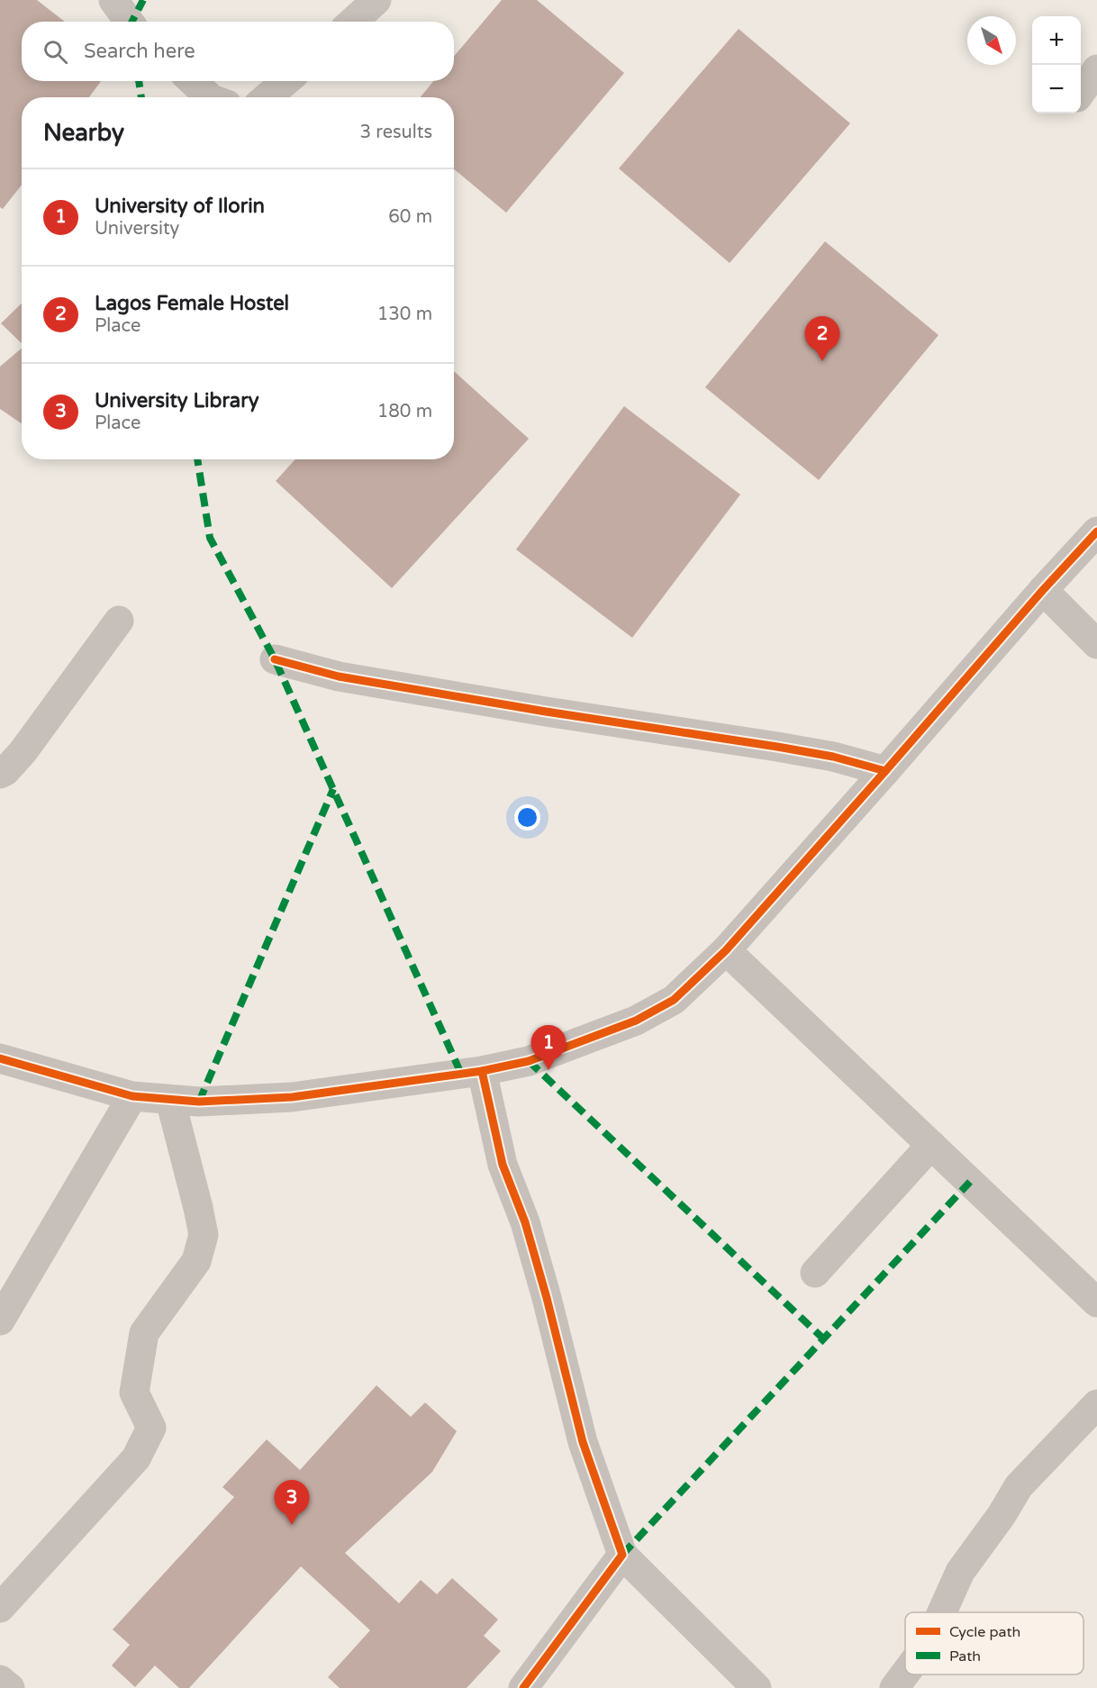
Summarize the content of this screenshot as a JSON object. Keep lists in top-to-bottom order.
{
  "legend": ["Cycle path", "Path"],
  "north": "bottom right",
  "page": {
    "map_buttons": ["+", "−"],
    "search": "Search here",
    "heading": ["Nearby", "3 results"],
    "list": [
      {
        "mark": "1",
        "name": "University of Ilorin",
        "note": "University",
        "value": "60 m"
      },
      {
        "mark": "2",
        "name": "Lagos Female Hostel",
        "note": "Place",
        "value": "130 m"
      },
      {
        "mark": "3",
        "name": "University Library",
        "note": "Place",
        "value": "180 m"
      }
    ],
    "pins": ["2", "1", "3"]
  }
}
